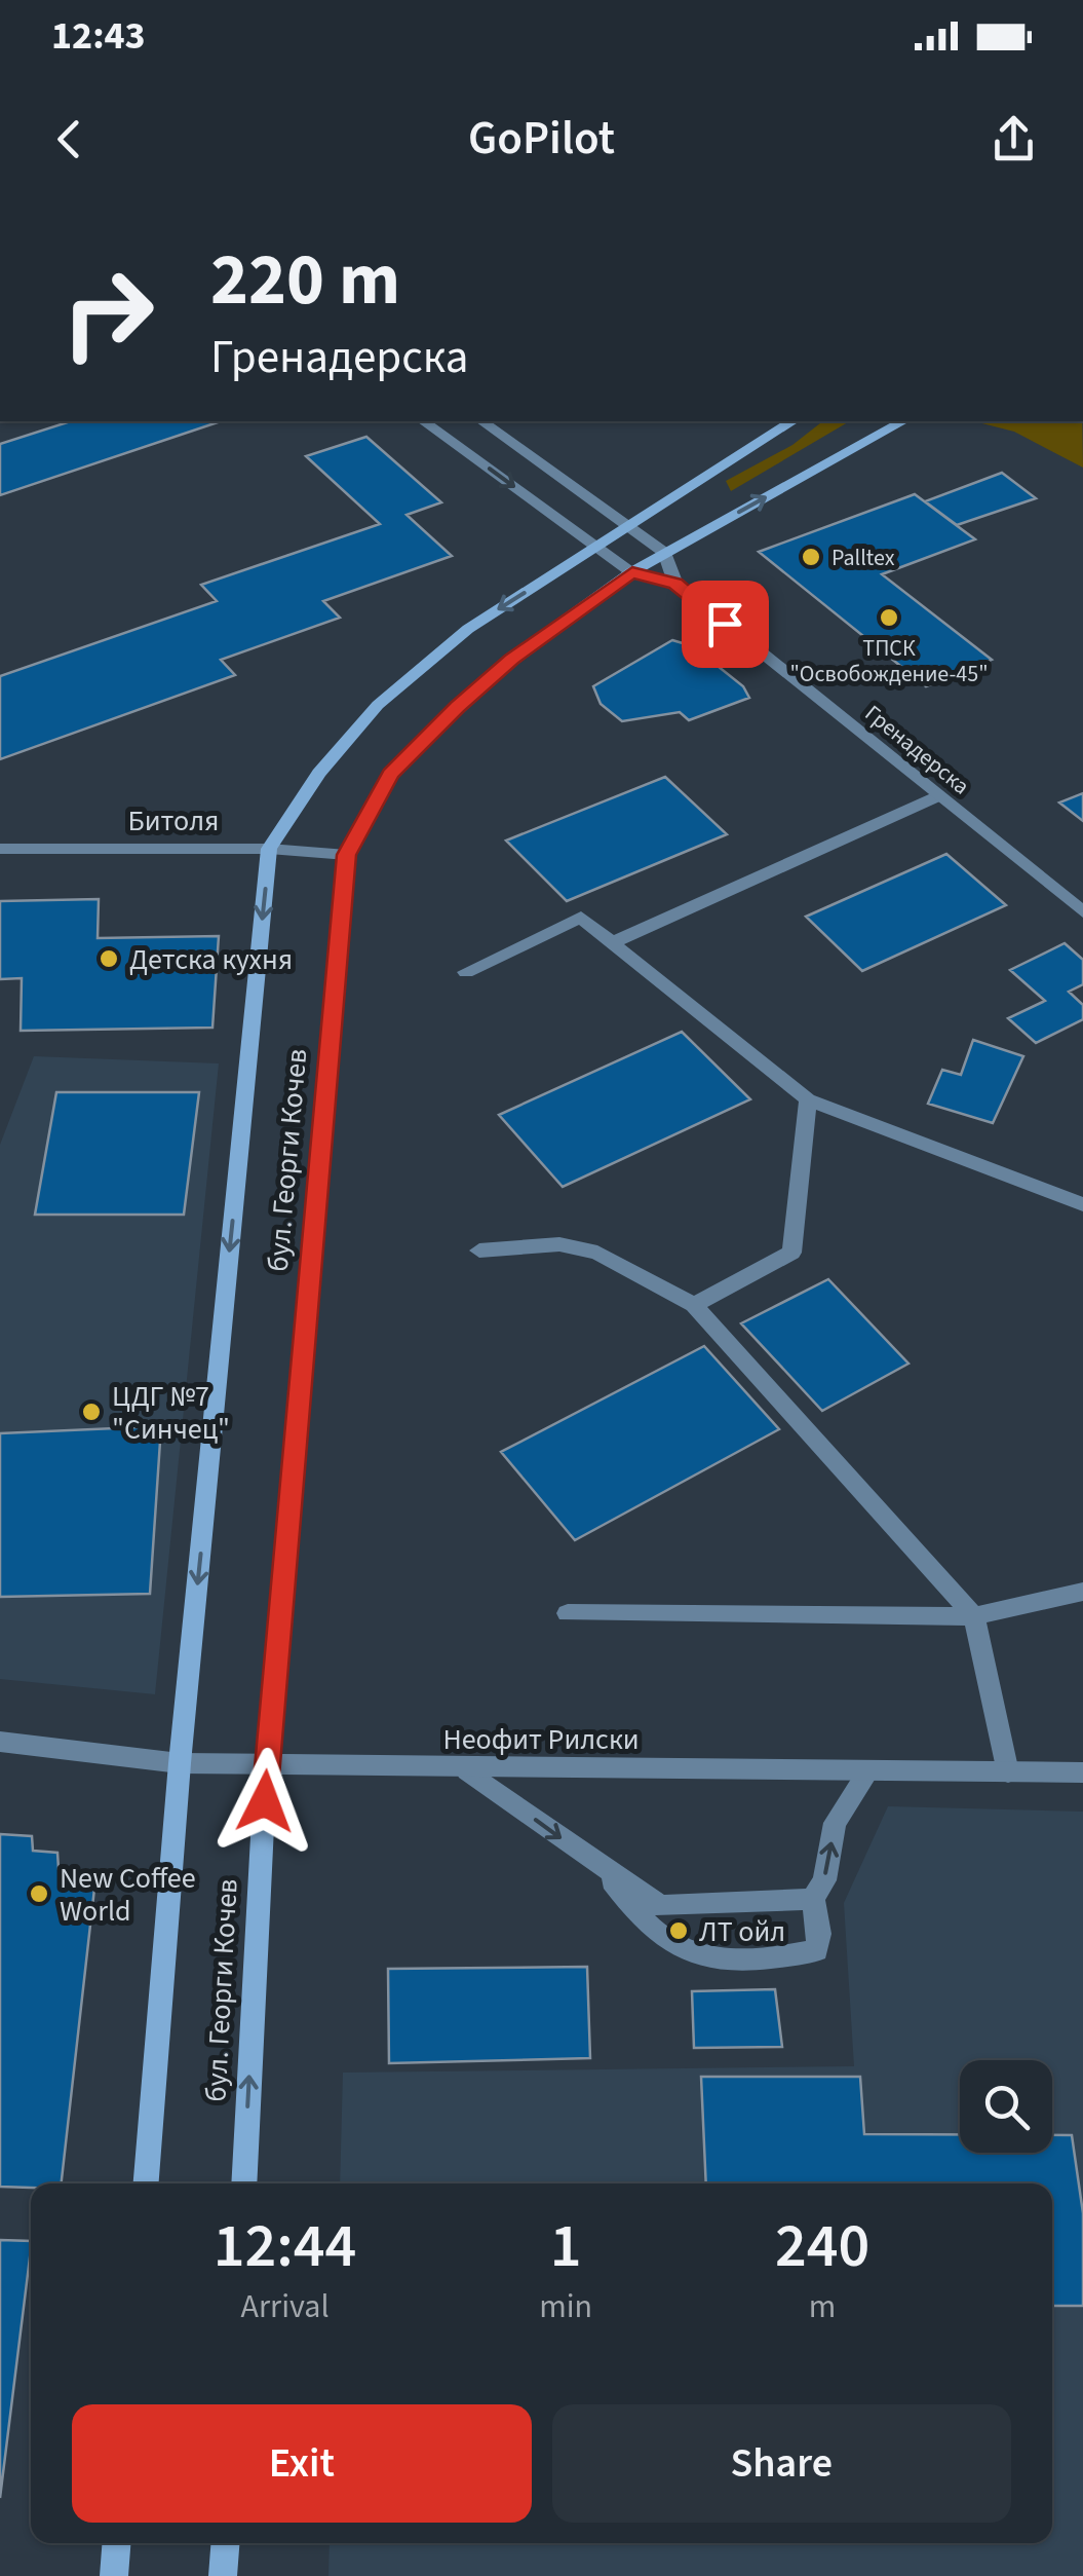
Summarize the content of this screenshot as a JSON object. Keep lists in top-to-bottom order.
{
  "streets": {
    "main road": ["бул. Георги Кочев"],
    "street": ["Гренадерска", "Битоля", "Неофит Рилски"]
  },
  "crossings": [
    ["Гренадерска", "бул. Георги Кочев"],
    ["Битоля", "бул. Георги Кочев"],
    ["бул. Георги Кочев", "Неофит Рилски"]
  ],
  "places": [
    "Palltex",
    "ТПСК \"Освобождение-45\"",
    "Детска кухня",
    "ЦДГ №7 \"Синчец\"",
    "New Coffee World",
    "ЛТ ойл"
  ],
  "page": {
    "status": "12:43",
    "header": "GoPilot",
    "turn": ["220 m", "Гренадерска"],
    "eta": [
      "12:44",
      "Arrival",
      "1",
      "min",
      "240",
      "m"
    ],
    "buttons": ["Exit", "Share"]
  }
}
